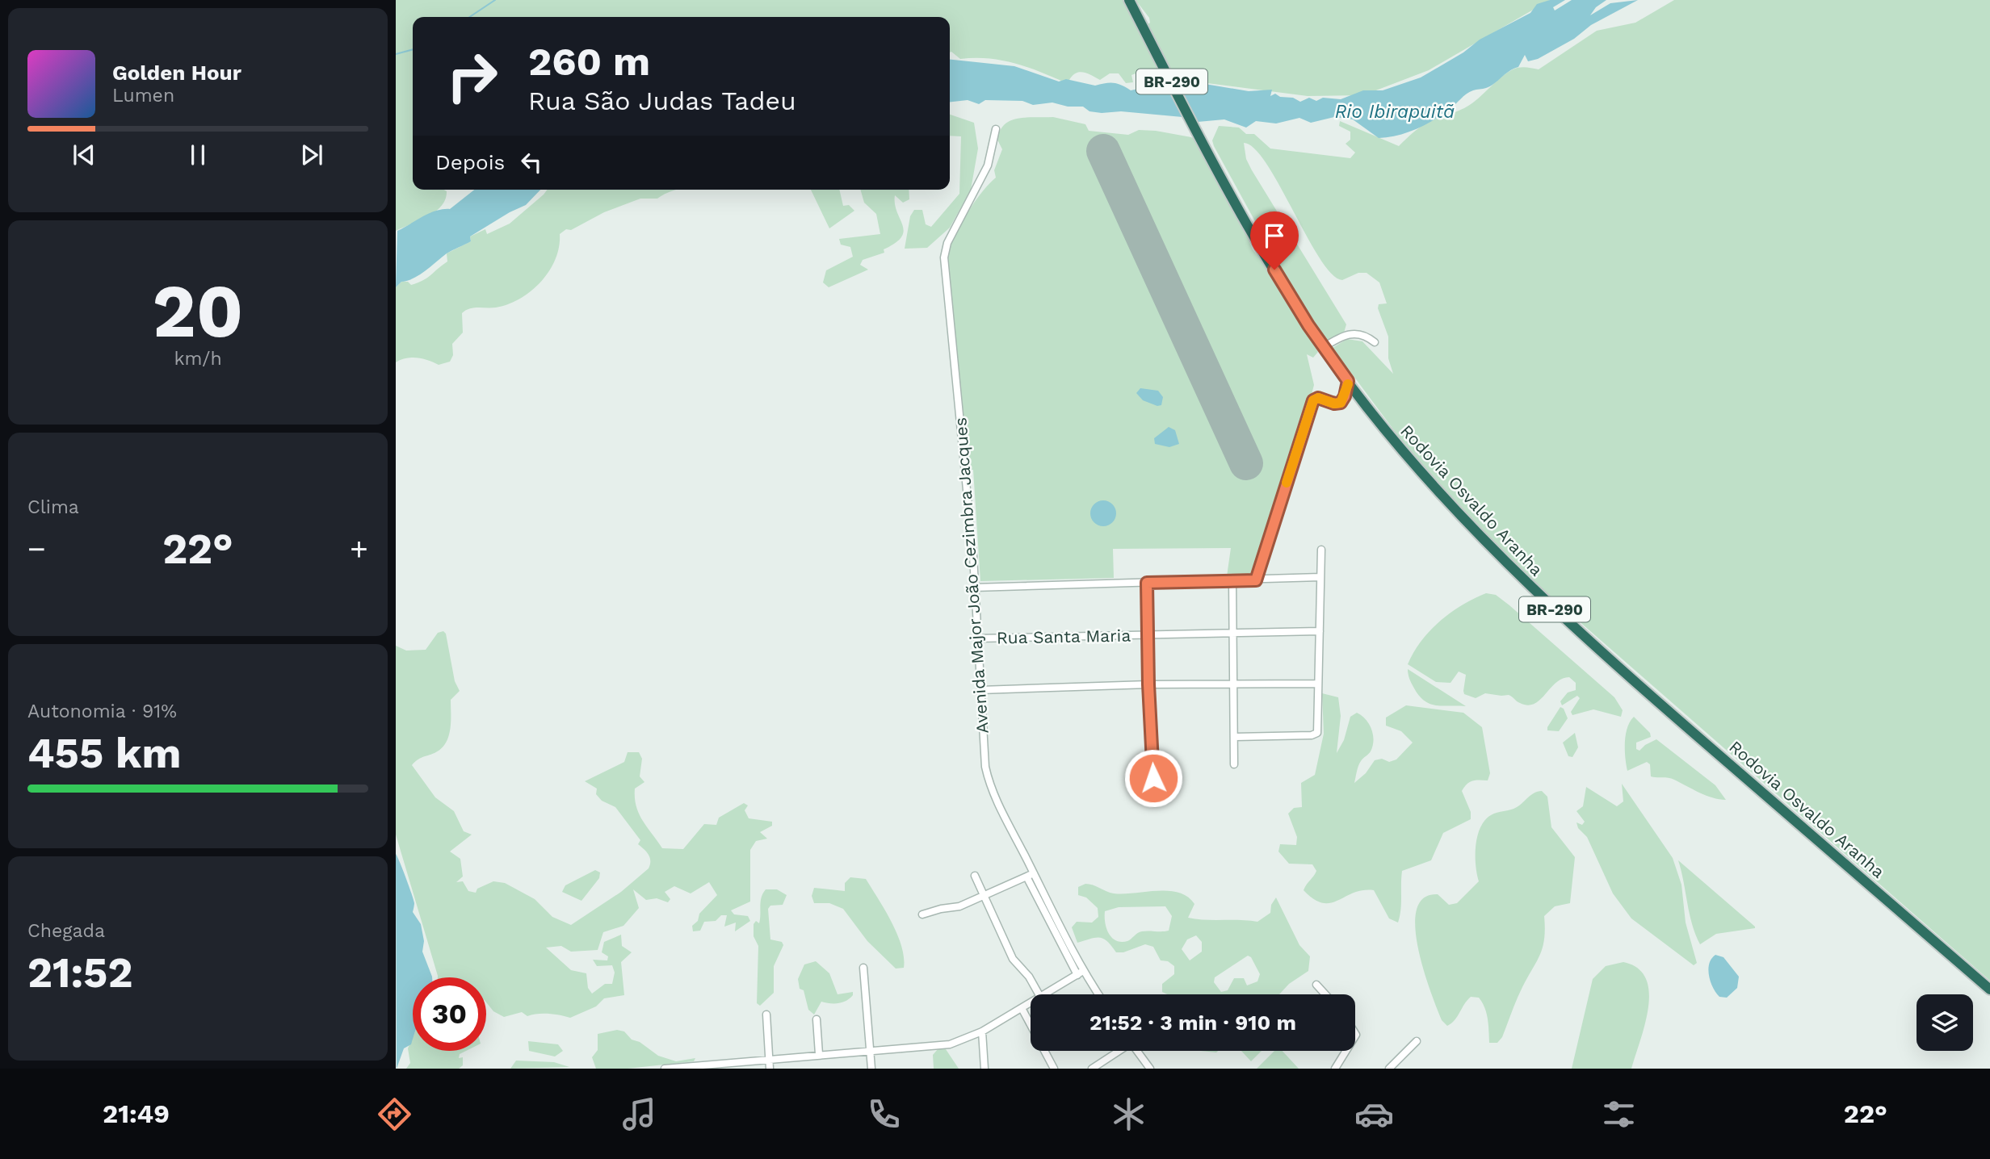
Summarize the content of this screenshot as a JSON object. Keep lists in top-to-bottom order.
{
  "streets": {
    "highway": ["BR-290", "Rodovia Osvaldo Aranha"],
    "street": ["Avenida Major João Cezimbra Jacques", "Rua Santa Maria"]
  },
  "crossings": [
    ["Avenida Major João Cezimbra Jacques", "Rua Santa Maria"]
  ],
  "water": ["Rio Ibirapuitã"],
  "page": {
    "turn": ["260 m", "Rua São Judas Tadeu"],
    "song": ["Golden Hour", "Lumen"],
    "then": "Depois",
    "tile": [
      ["20", "km/h"],
      "Clima",
      ["Autonomia · 91%", "455 km"],
      ["Chegada", "21:52"]
    ],
    "heat": ["−", "22°", "+"],
    "limit": "30",
    "trip": "21:52 · 3 min · 910 m",
    "tabs": ["21:49", "22°"]
  }
}
